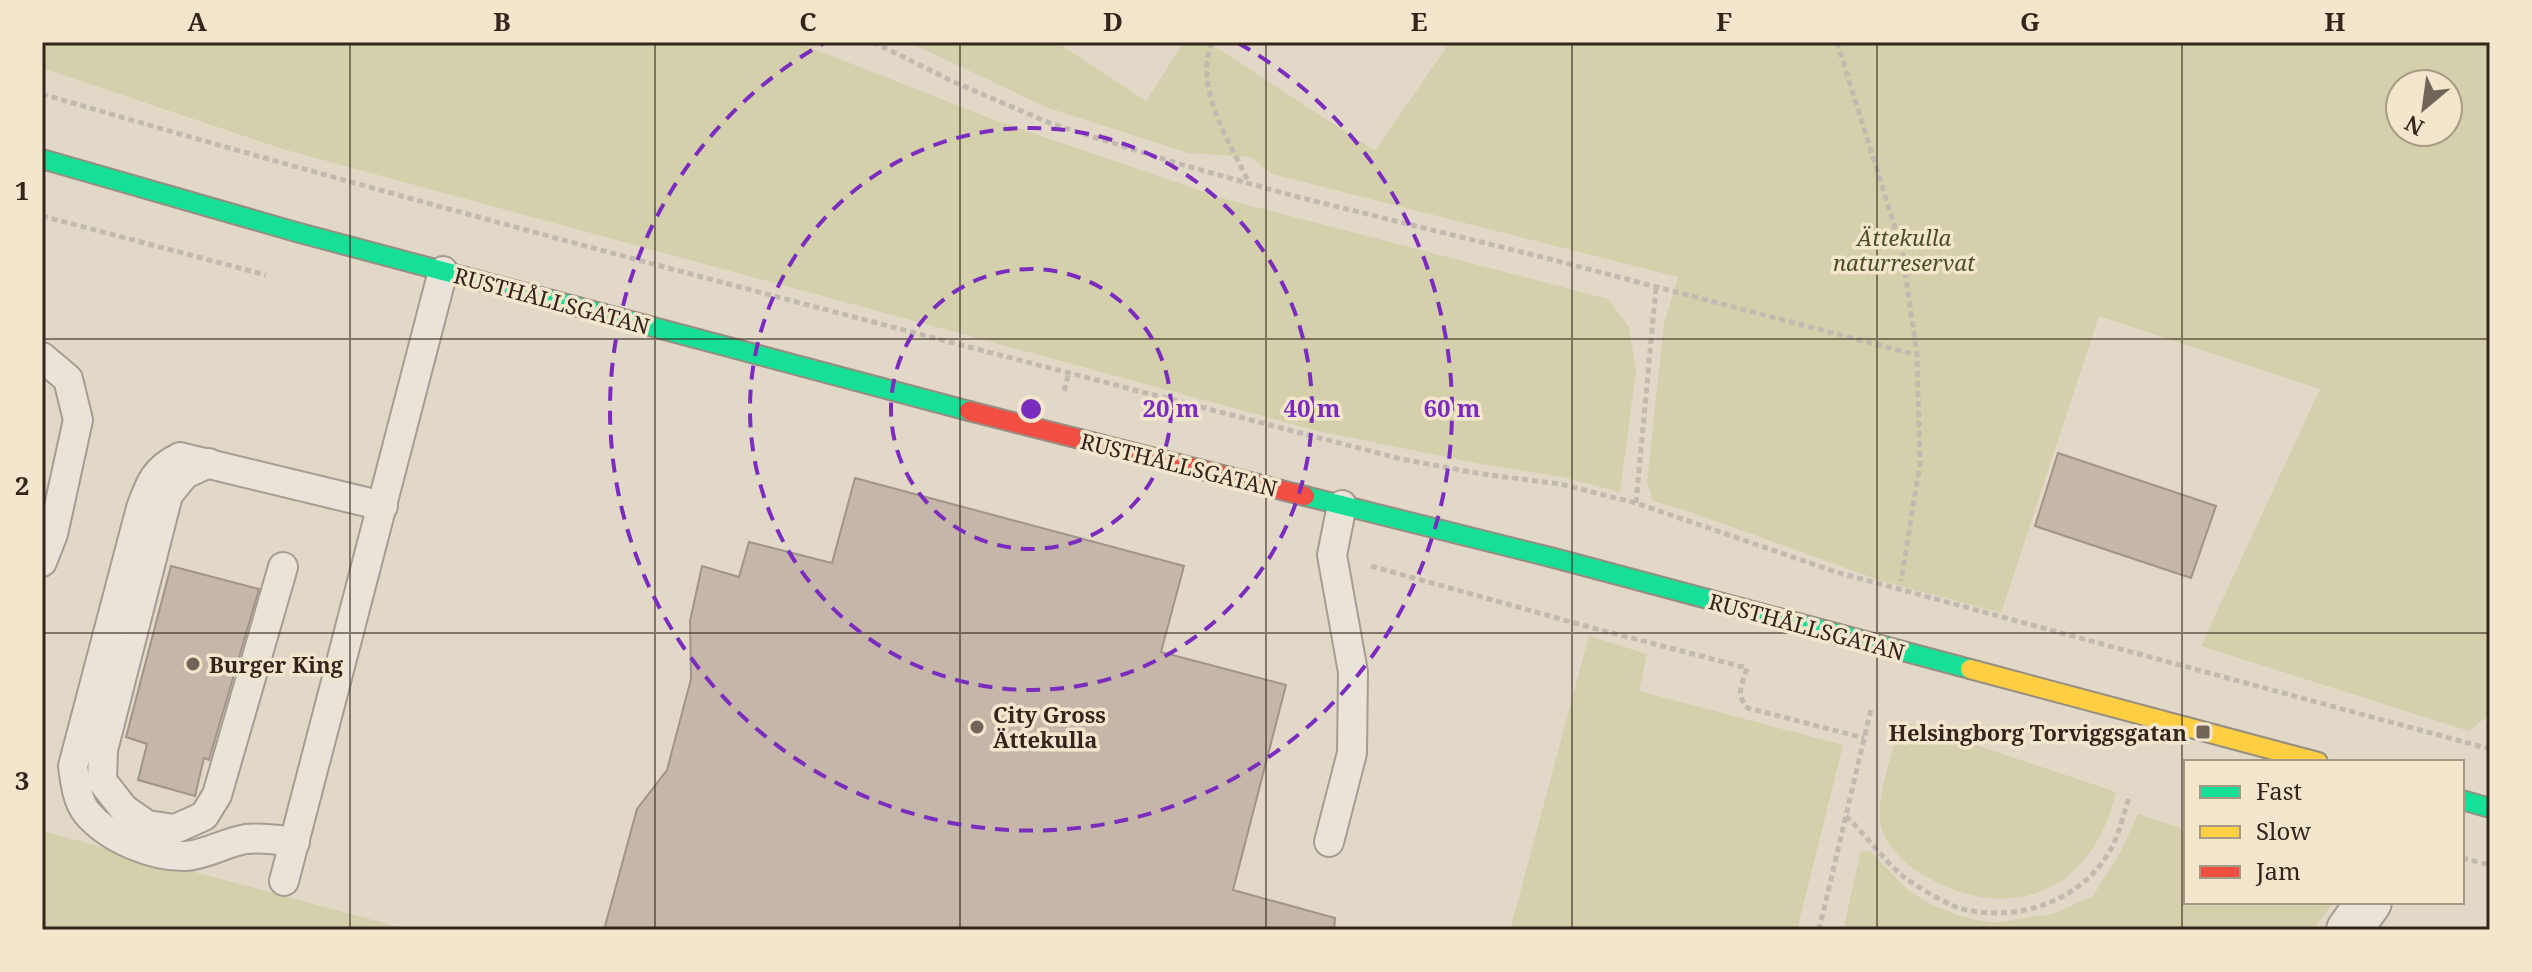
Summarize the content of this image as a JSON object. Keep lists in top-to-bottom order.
{
  "streets": {
    "main road": ["RUSTHÅLLSGATAN"]
  },
  "parks": ["Ättekulla naturreservat"],
  "places": {
    "other": ["Burger King", "City Gross Ättekulla"],
    "transit": ["Helsingborg Torviggsgatan"]
  },
  "legend": ["Fast", "Slow", "Jam"],
  "north": "bottom left",
  "grid": {
    "columns": [
      "A",
      "B",
      "C",
      "D",
      "E",
      "F",
      "G",
      "H"
    ],
    "rows": ["1", "2", "3"]
  },
  "rings": ["20 m", "40 m", "60 m"]
}
